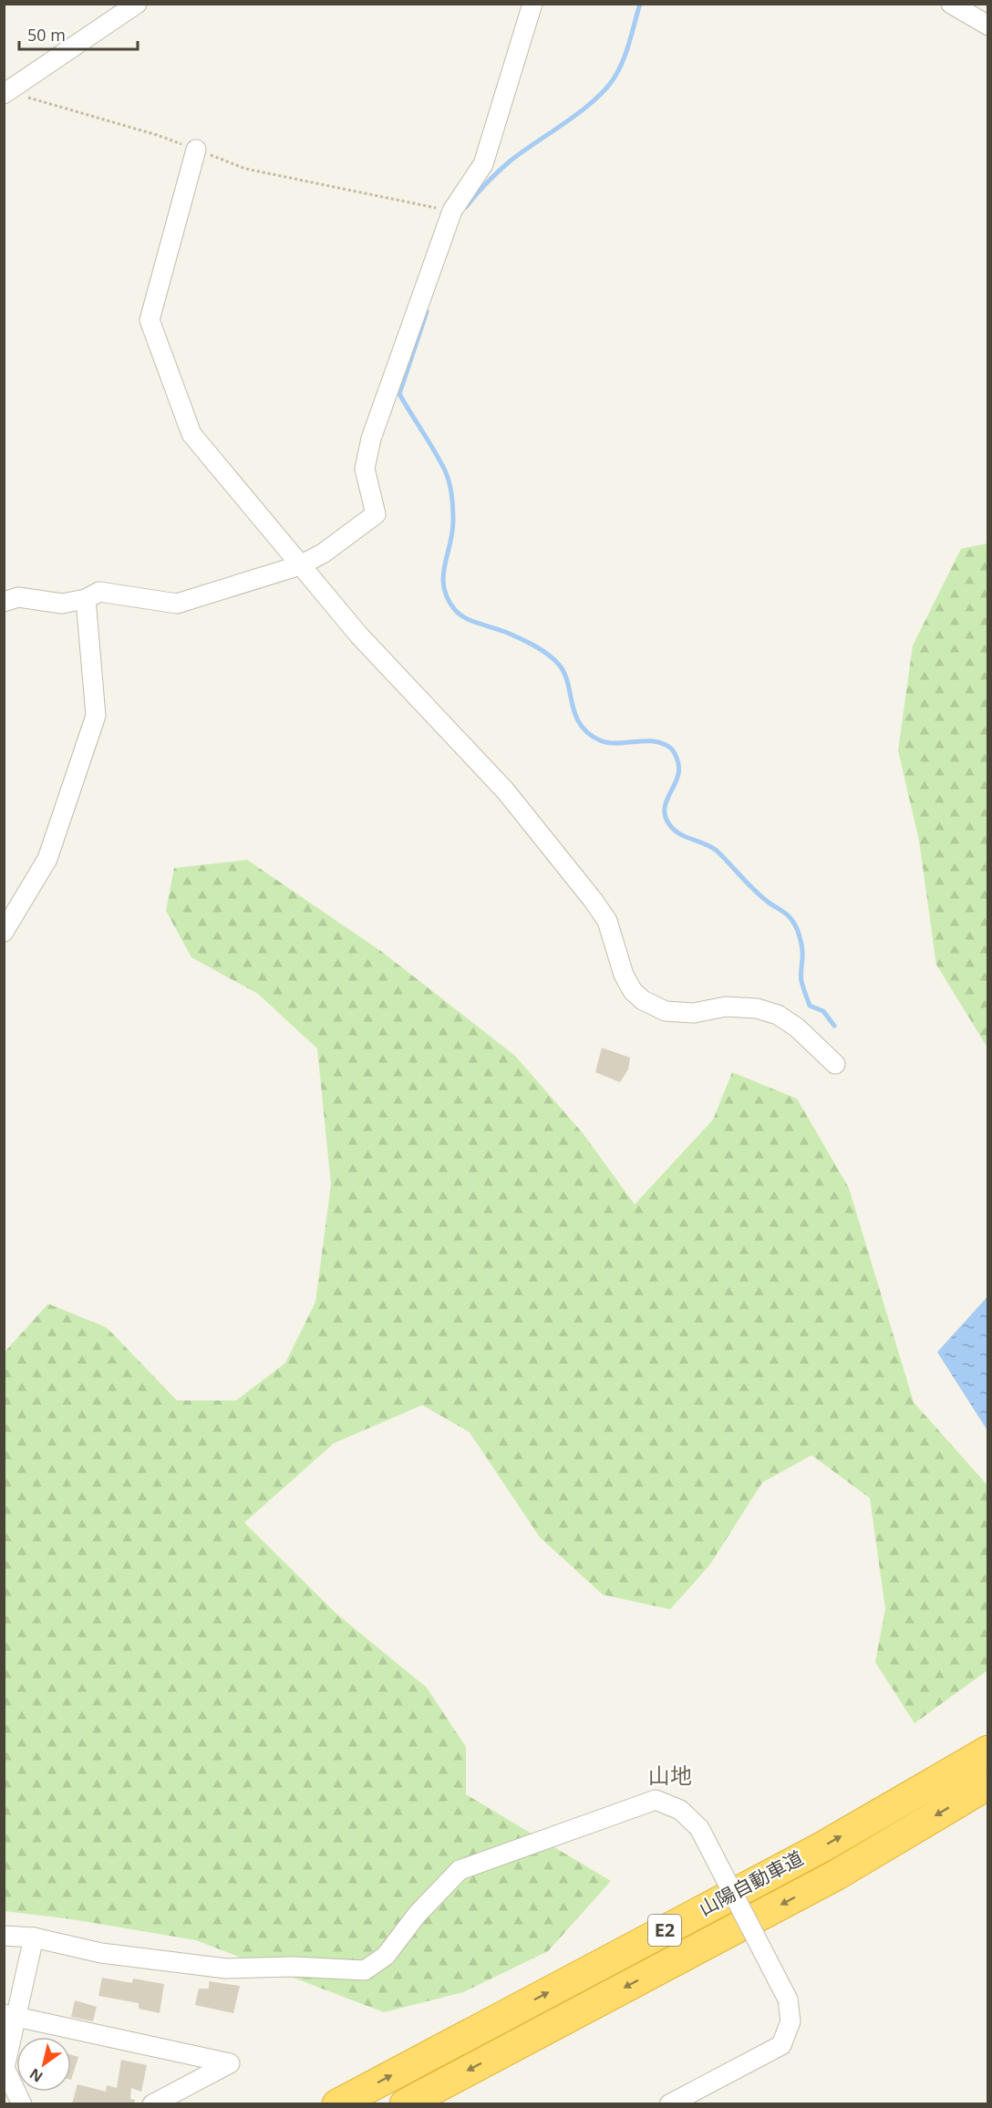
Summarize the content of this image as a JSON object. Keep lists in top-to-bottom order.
{
  "streets": {
    "highway": ["山陽自動車道", "E2"]
  },
  "districts": ["山地"],
  "scale_bar": "50 m",
  "north": "bottom left"
}
